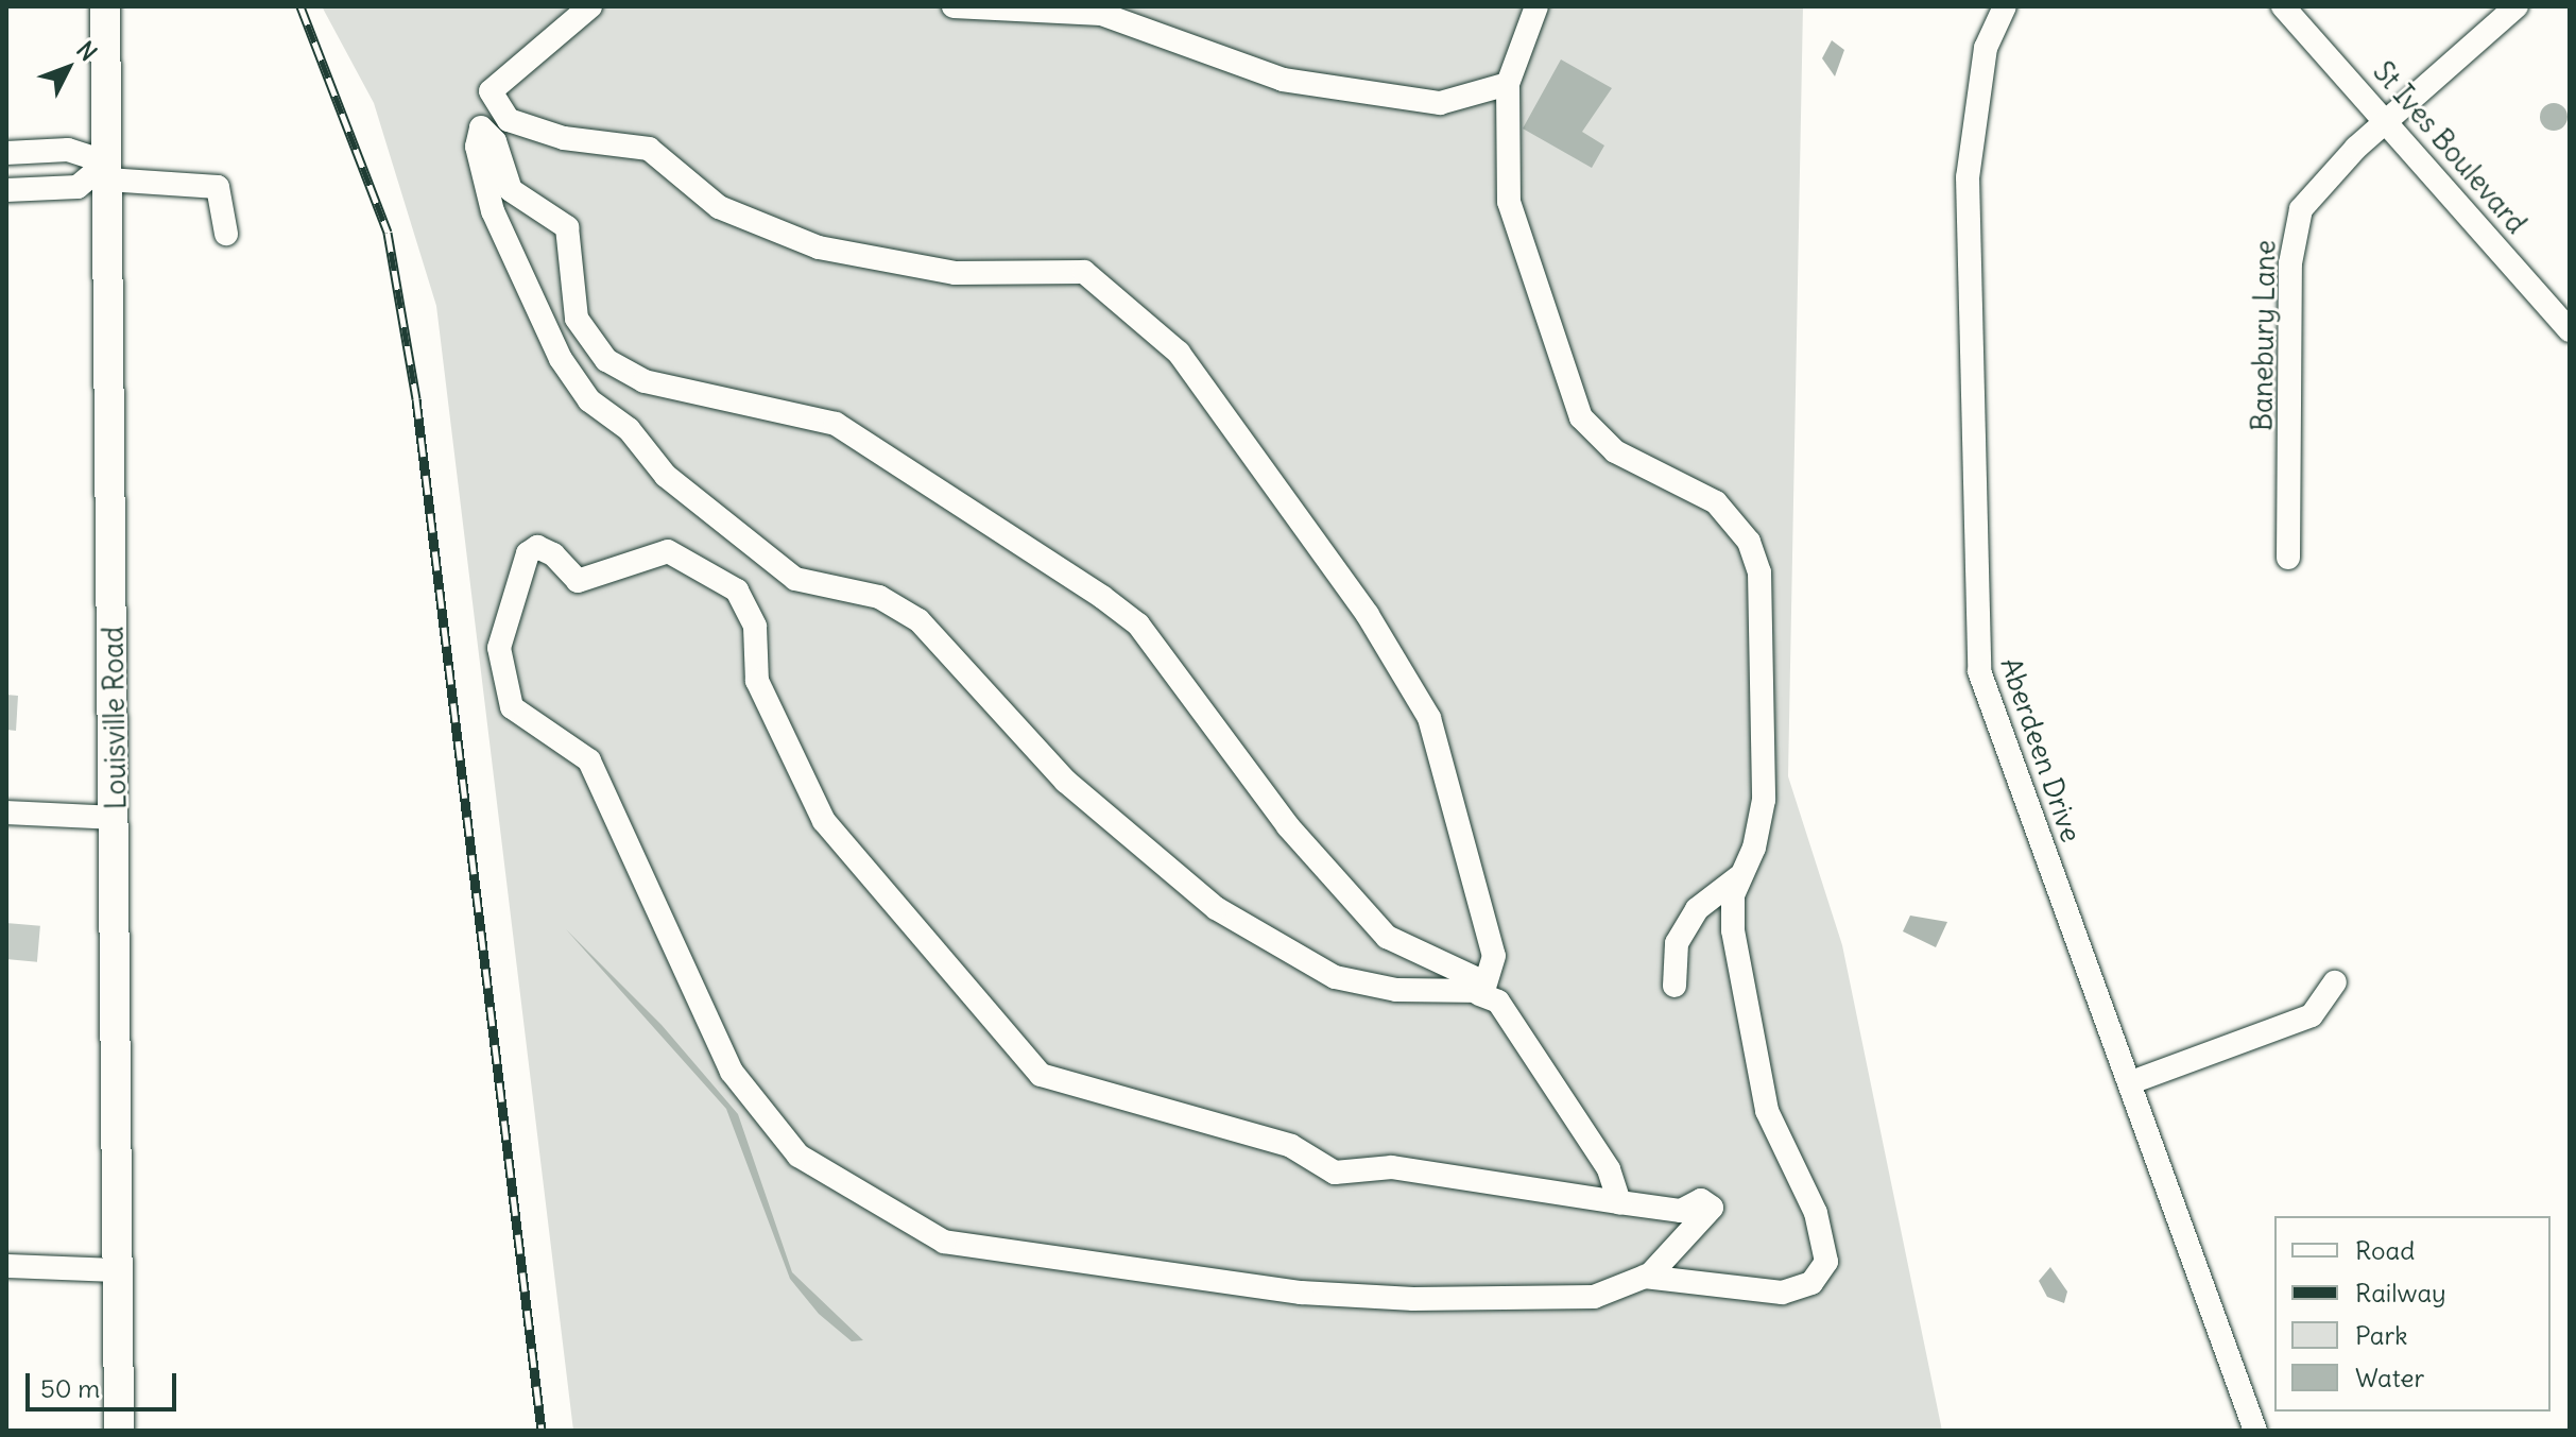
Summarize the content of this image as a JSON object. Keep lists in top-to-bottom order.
{
  "streets": {
    "main road": ["Louisville Road"],
    "street": ["St Ives Boulevard", "Banebury Lane", "Aberdeen Drive"]
  },
  "crossings": [
    ["St Ives Boulevard", "Banebury Lane"]
  ],
  "legend": [
    "Road",
    "Railway",
    "Park",
    "Water"
  ],
  "scale_bar": "50 m",
  "north": "top right"
}
